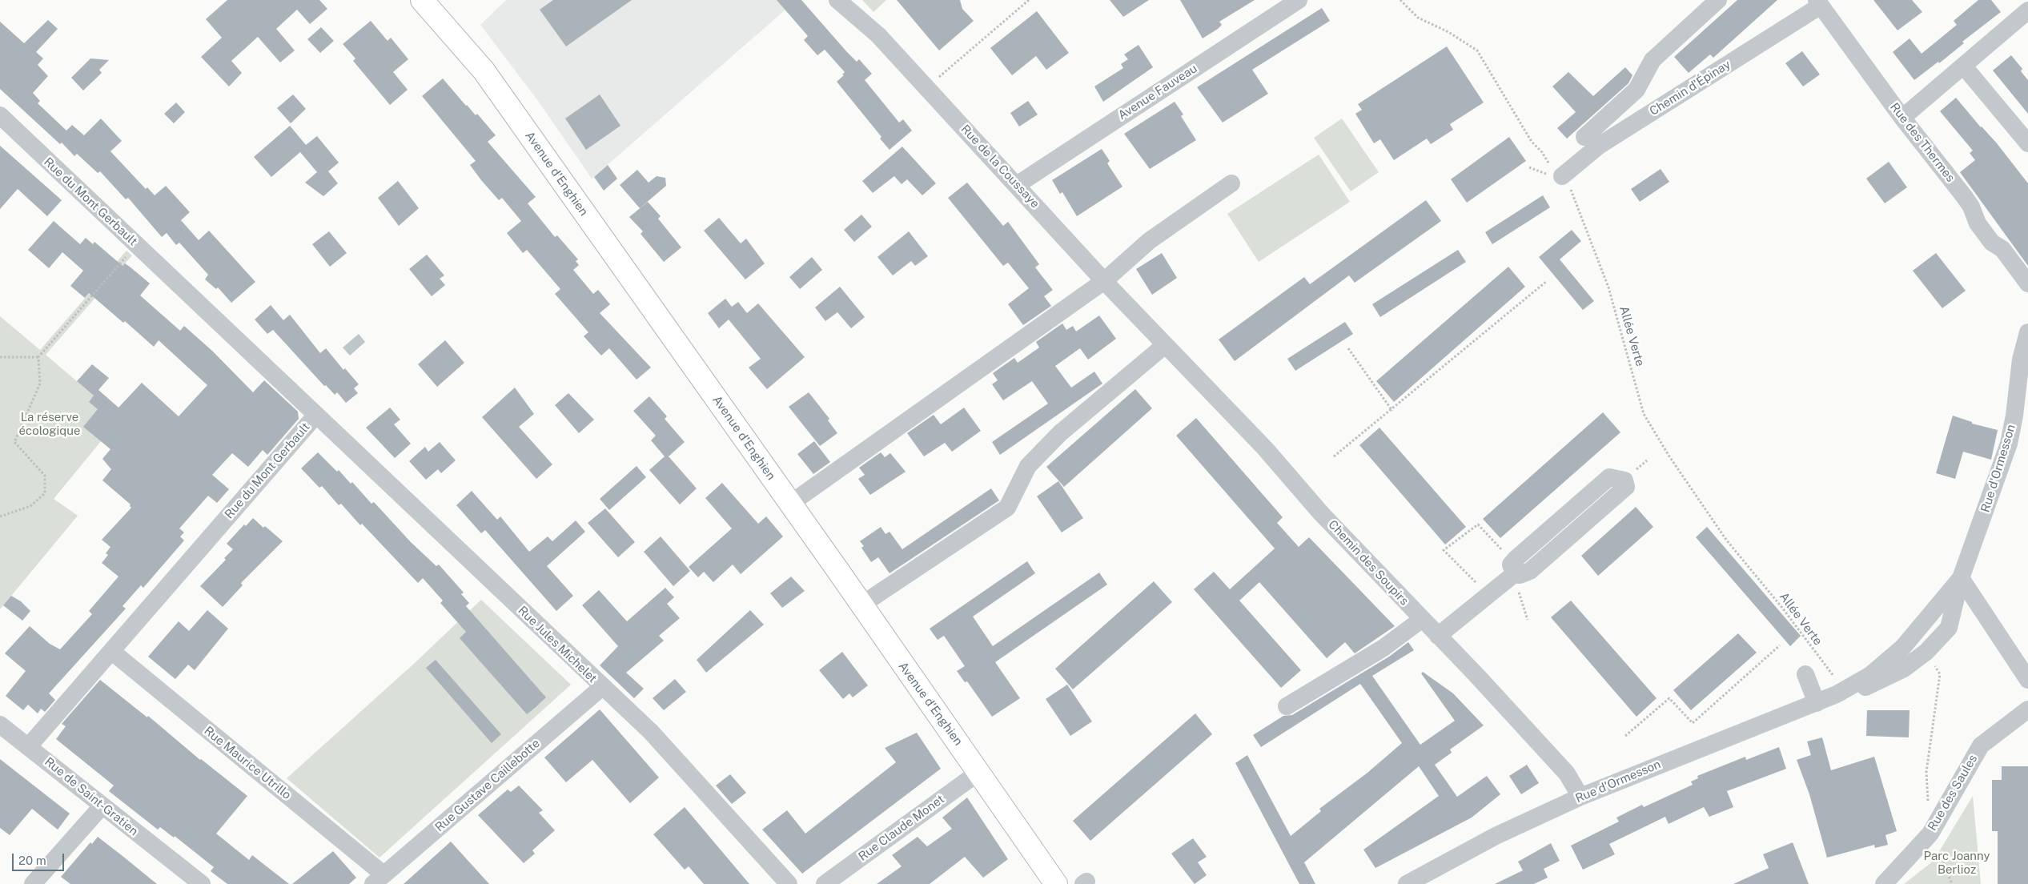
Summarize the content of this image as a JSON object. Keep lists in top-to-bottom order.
{
  "streets": {
    "main road": ["Avenue d'Enghien"],
    "street": [
      "Chemin d'Épinay",
      "Avenue Fauveau",
      "Rue des Thermes",
      "Rue de la Coussaye",
      "Rue du Mont Gerbault",
      "Rue d'Ormesson",
      "Chemin des Soupirs",
      "Rue Jules Michelet",
      "Rue Maurice Utrillo",
      "Rue Gustave Caillebotte",
      "Rue des Saules",
      "Rue de Saint-Gratien",
      "Rue Claude Monet"
    ],
    "path": ["Allée Verte"]
  },
  "crossings": [
    ["Chemin d'Épinay", "Rue des Thermes"],
    ["Chemin d'Épinay", "Allée Verte"],
    ["Avenue Fauveau", "Rue de la Coussaye"],
    ["Rue de la Coussaye", "Chemin des Soupirs"],
    ["Avenue d'Enghien", "Rue Claude Monet"],
    ["Rue du Mont Gerbault", "Rue Jules Michelet"],
    ["Rue du Mont Gerbault", "Rue Maurice Utrillo"],
    ["Rue du Mont Gerbault", "Rue de Saint-Gratien"],
    ["Allée Verte", "Rue d'Ormesson"],
    ["Rue d'Ormesson", "Chemin des Soupirs"],
    ["Rue Jules Michelet", "Rue Gustave Caillebotte"],
    ["Rue Maurice Utrillo", "Rue Gustave Caillebotte"]
  ],
  "parks": ["La réserve écologique", "Parc Joanny Berlioz"],
  "scale_bar": "20 m"
}
